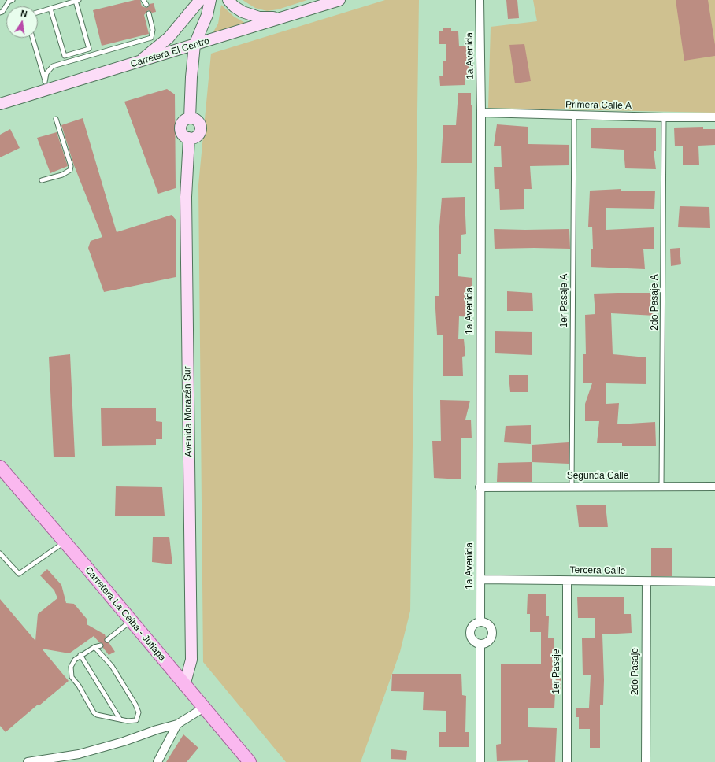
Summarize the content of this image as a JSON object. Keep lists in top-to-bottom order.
{
  "streets": {
    "main road": ["Carretera La Ceiba - Jutiapa"],
    "street": [
      "Carretera El Centro",
      "1a Avenida",
      "Primera Calle A",
      "Avenida Morazán Sur",
      "Segunda Calle",
      "Tercera Calle",
      "1er Pasaje",
      "2do Pasaje"
    ],
    "lane": ["1er Pasaje A", "2do Pasaje A"]
  },
  "crossings": [
    ["1a Avenida", "Primera Calle A"],
    ["1a Avenida", "Segunda Calle"],
    ["1a Avenida", "Tercera Calle"],
    ["Primera Calle A", "1er Pasaje A"],
    ["Primera Calle A", "2do Pasaje A"],
    ["1er Pasaje A", "Segunda Calle"],
    ["2do Pasaje A", "Segunda Calle"],
    ["Avenida Morazán Sur", "Carretera La Ceiba - Jutiapa"],
    ["Tercera Calle", "1er Pasaje"],
    ["Tercera Calle", "2do Pasaje"]
  ],
  "north": "top"
}
